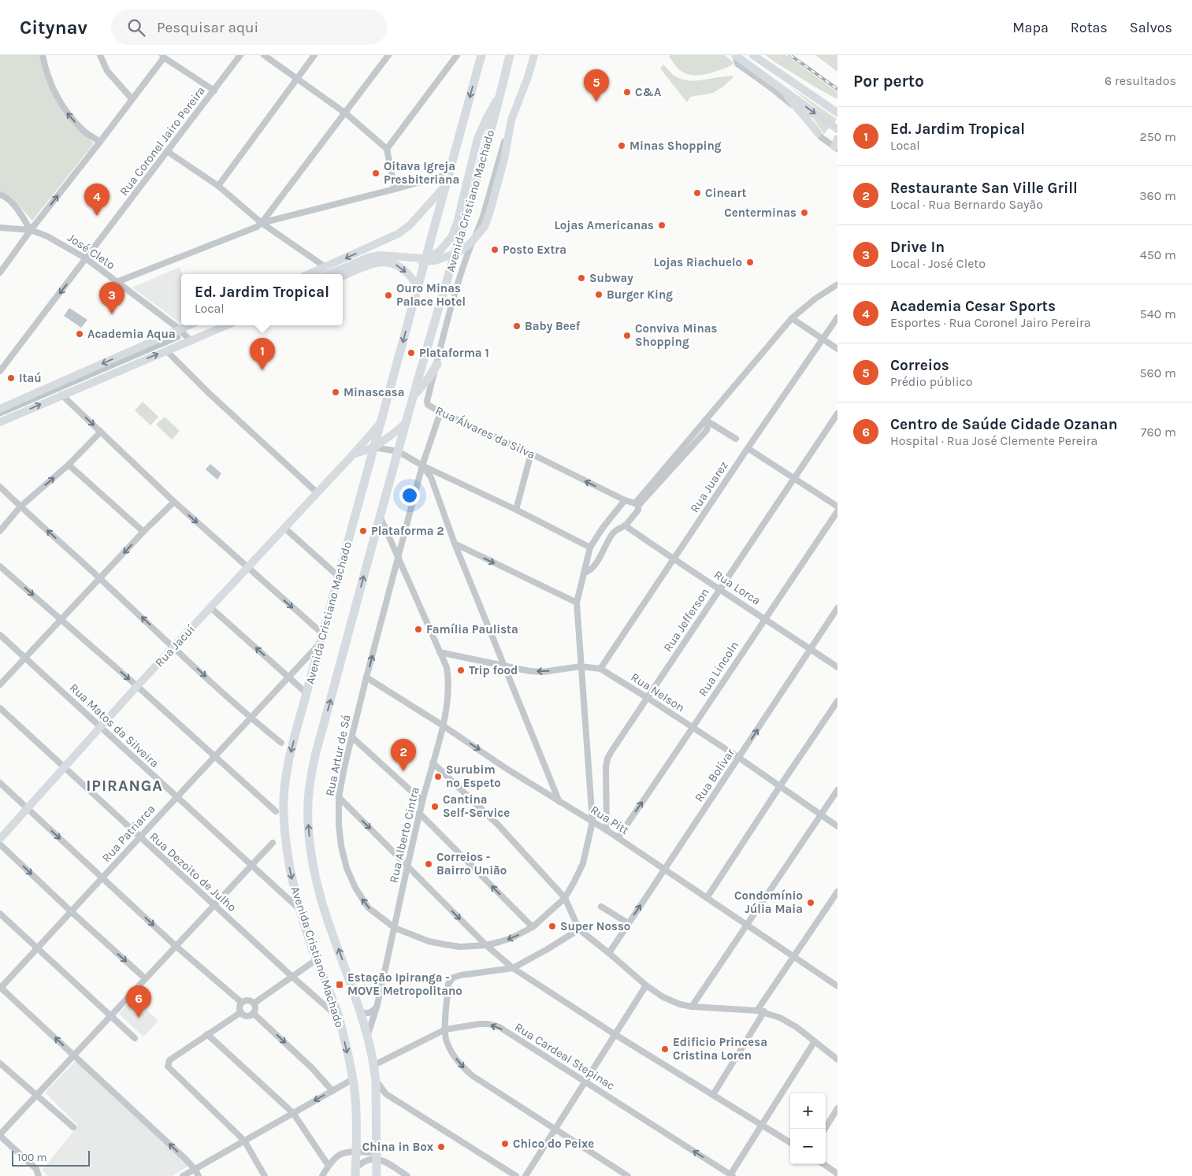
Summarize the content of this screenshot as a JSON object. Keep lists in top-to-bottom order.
{
  "streets": {
    "highway": ["Avenida Cristiano Machado"],
    "main road": ["Rua Álvares da Silva", "Rua Jacuí"],
    "street": [
      "Rua Coronel Jairo Pereira",
      "José Cleto",
      "Rua Juarez",
      "Rua Lorca",
      "Rua Jefferson",
      "Rua Lincoln",
      "Rua Nelson",
      "Rua Matos da Silveira",
      "Rua Artur de Sá",
      "Rua Bolívar",
      "Rua Pitt",
      "Rua Patriarca",
      "Rua Alberto Cintra",
      "Rua Dezoito de Julho",
      "Rua Cardeal Stepinac"
    ]
  },
  "crossings": [
    ["Rua Coronel Jairo Pereira", "José Cleto"],
    ["Avenida Cristiano Machado", "Rua Álvares da Silva"],
    ["Avenida Cristiano Machado", "Rua Jacuí"],
    ["Avenida Cristiano Machado", "Rua Matos da Silveira"],
    ["Avenida Cristiano Machado", "Rua Patriarca"],
    ["Avenida Cristiano Machado", "Rua Alberto Cintra"],
    ["Avenida Cristiano Machado", "Rua Dezoito de Julho"],
    ["Avenida Cristiano Machado", "Rua Cardeal Stepinac"],
    ["Rua Álvares da Silva", "Rua Artur de Sá"],
    ["Rua Juarez", "Rua Lorca"],
    ["Rua Juarez", "Rua Nelson"],
    ["Rua Lorca", "Rua Jefferson"],
    ["Rua Lorca", "Rua Lincoln"],
    ["Rua Lorca", "Rua Bolívar"],
    ["Rua Jefferson", "Rua Nelson"],
    ["Rua Jefferson", "Rua Pitt"],
    ["Rua Jacuí", "Rua Matos da Silveira"],
    ["Rua Jacuí", "Rua Dezoito de Julho"],
    ["Rua Lincoln", "Rua Nelson"],
    ["Rua Lincoln", "Rua Pitt"],
    ["Rua Nelson", "Rua Artur de Sá"],
    ["Rua Nelson", "Rua Bolívar"],
    ["Rua Nelson", "Rua Alberto Cintra"],
    ["Rua Matos da Silveira", "Rua Patriarca"],
    ["Rua Artur de Sá", "Rua Pitt"],
    ["Rua Artur de Sá", "Rua Alberto Cintra"],
    ["Rua Bolívar", "Rua Pitt"],
    ["Rua Pitt", "Rua Alberto Cintra"],
    ["Rua Patriarca", "Rua Dezoito de Julho"]
  ],
  "one_way": ["Rua Coronel Jairo Pereira", "Rua Cardeal Stepinac"],
  "districts": ["IPIRANGA"],
  "places": {
    "other": [
      "C&A",
      "Minas Shopping",
      "Oitava Igreja Presbiteriana",
      "Cineart",
      "Centerminas",
      "Lojas Americanas",
      "Posto Extra",
      "Lojas Riachuelo",
      "Subway",
      "Burger King",
      "Ouro Minas Palace Hotel",
      "Baby Beef",
      "Academia Aqua",
      "Conviva Minas Shopping",
      "Plataforma 1",
      "Itaú",
      "Minascasa",
      "Plataforma 2",
      "Família Paulista",
      "Trip food",
      "Surubim no Espeto",
      "Cantina Self-Service",
      "Correios - Bairro União",
      "Condomínio Júlia Maia",
      "Super Nosso",
      "Edificio Princesa Cristina Loren",
      "Chico do Peixe",
      "China in Box"
    ],
    "transit": ["Estação Ipiranga - MOVE Metropolitano"]
  },
  "scale_bar": "100 m",
  "page": {
    "header": "Citynav",
    "search": "Pesquisar aqui",
    "nav": ["Mapa", "Rotas", "Salvos"],
    "heading": ["Por perto", "6 resultados"],
    "pins": [
      "5",
      "4",
      "3",
      "1",
      "2",
      "6"
    ],
    "list": [
      {
        "mark": "1",
        "name": "Ed. Jardim Tropical",
        "note": "Local",
        "value": "250 m"
      },
      {
        "mark": "2",
        "name": "Restaurante San Ville Grill",
        "note": "Local · Rua Bernardo Sayão",
        "value": "360 m"
      },
      {
        "mark": "3",
        "name": "Drive In",
        "note": "Local · José Cleto",
        "value": "450 m"
      },
      {
        "mark": "4",
        "name": "Academia Cesar Sports",
        "note": "Esportes · Rua Coronel Jairo Pereira",
        "value": "540 m"
      },
      {
        "mark": "5",
        "name": "Correios",
        "note": "Prédio público",
        "value": "560 m"
      },
      {
        "mark": "6",
        "name": "Centro de Saúde Cidade Ozanan",
        "note": "Hospital · Rua José Clemente Pereira",
        "value": "760 m"
      }
    ],
    "popup": ["Ed. Jardim Tropical", "Local"],
    "map_buttons": ["+", "−"],
    "scale": "100 m"
  }
}
